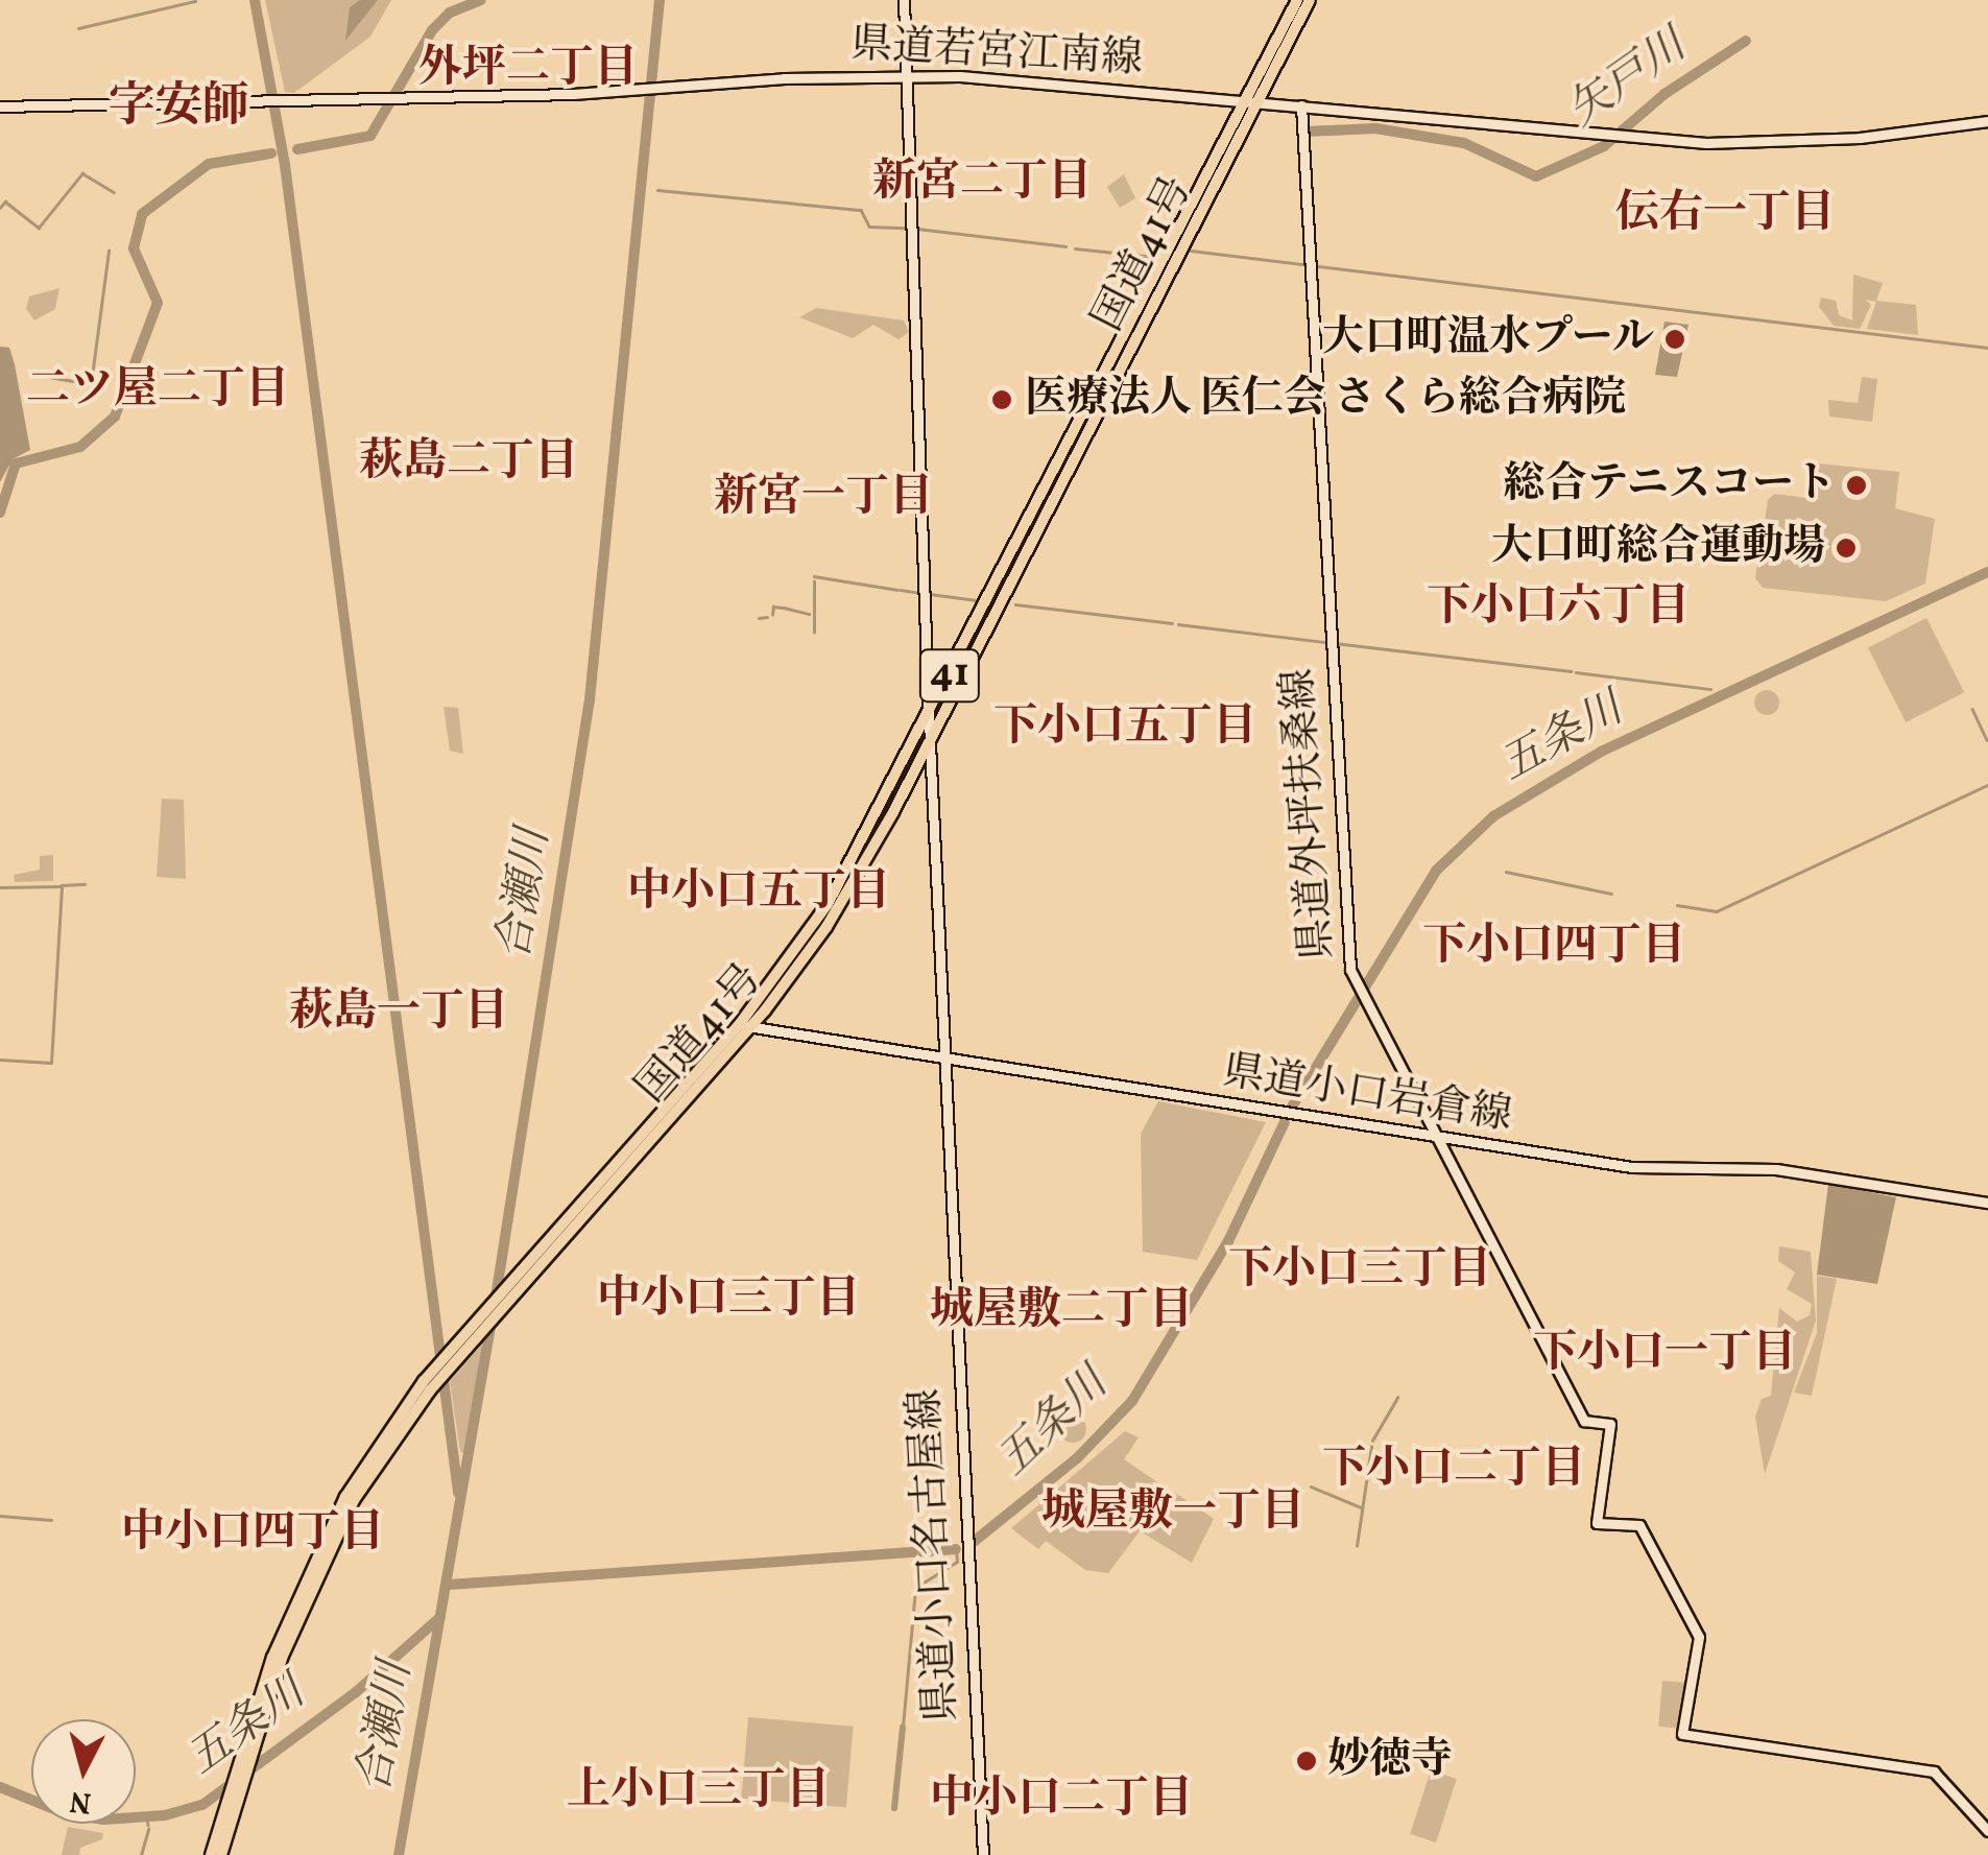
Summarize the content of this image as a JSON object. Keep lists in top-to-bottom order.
{
  "streets": {
    "highway": ["国道41号", "41"],
    "main road": [
      "県道若宮江南線",
      "県道外坪扶桑線",
      "県道小口岩倉線",
      "県道小口名古屋線"
    ]
  },
  "crossings": [
    ["県道若宮江南線", "国道41号"],
    ["県道若宮江南線", "県道外坪扶桑線"],
    ["県道若宮江南線", "県道小口名古屋線"],
    ["国道41号", "県道小口岩倉線"],
    ["国道41号", "県道小口名古屋線"],
    ["県道外坪扶桑線", "県道小口岩倉線"],
    ["県道小口岩倉線", "県道小口名古屋線"]
  ],
  "districts": [
    "外坪二丁目",
    "字安師",
    "新宮二丁目",
    "伝右一丁目",
    "二ツ屋二丁目",
    "萩島二丁目",
    "新宮一丁目",
    "下小口六丁目",
    "下小口五丁目",
    "中小口五丁目",
    "下小口四丁目",
    "萩島一丁目",
    "下小口三丁目",
    "中小口三丁目",
    "城屋敷二丁目",
    "下小口一丁目",
    "下小口二丁目",
    "城屋敷一丁目",
    "中小口四丁目",
    "上小口三丁目",
    "中小口二丁目"
  ],
  "water": ["矢戸川", "五条川", "合瀬川"],
  "places": [
    "大口町温水プール",
    "医療法人 医仁会 さくら総合病院",
    "総合テニスコート",
    "大口町総合運動場",
    "妙徳寺"
  ],
  "north": "bottom"
}
